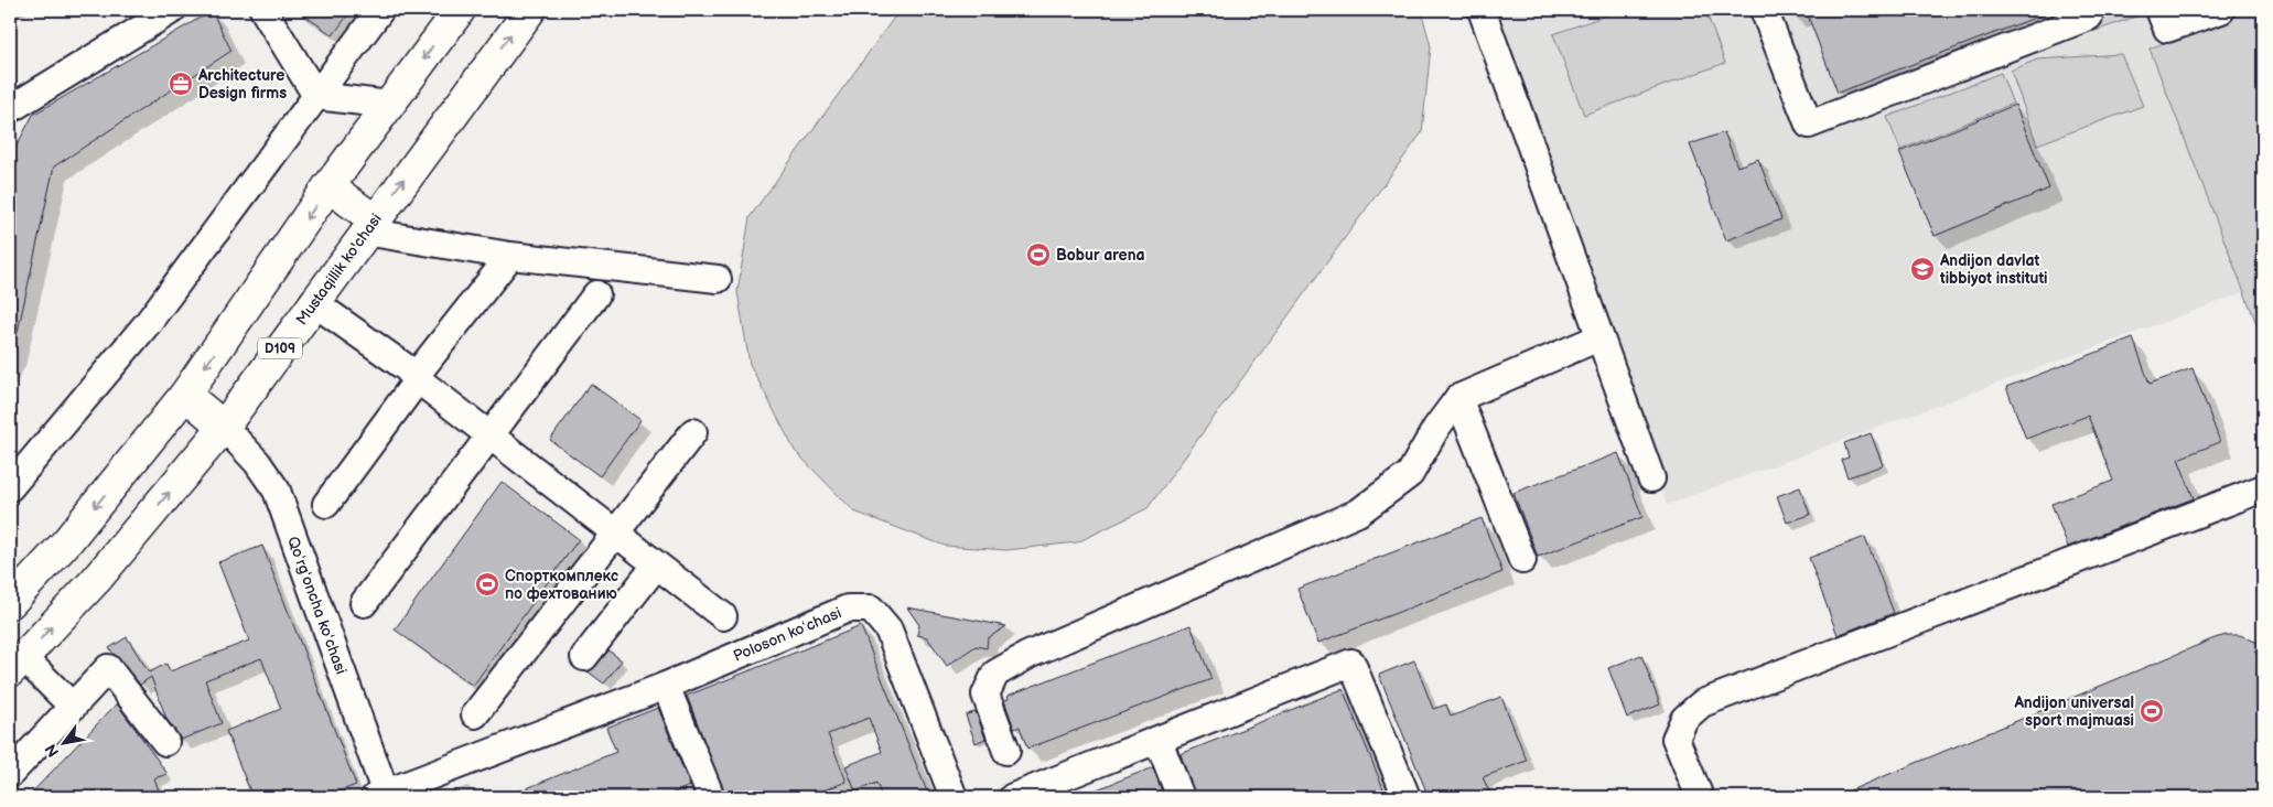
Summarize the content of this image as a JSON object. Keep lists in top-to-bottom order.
{
  "streets": {
    "main road": ["Mustaqillik ko'chasi", "D109"],
    "street": ["Qoʻrgʻoncha koʻchasi", "Poloson koʻchasi"]
  },
  "crossings": [
    ["Mustaqillik ko'chasi", "Qoʻrgʻoncha koʻchasi"],
    ["Qoʻrgʻoncha koʻchasi", "Poloson koʻchasi"]
  ],
  "places": {
    "office": ["Architecture Design firms"],
    "sports": ["Bobur arena", "Спорткомплекс по фехтованию", "Andijon universal sport majmuasi"],
    "school or university": ["Andijon davlat tibbiyot instituti"]
  },
  "north": "bottom left"
}
